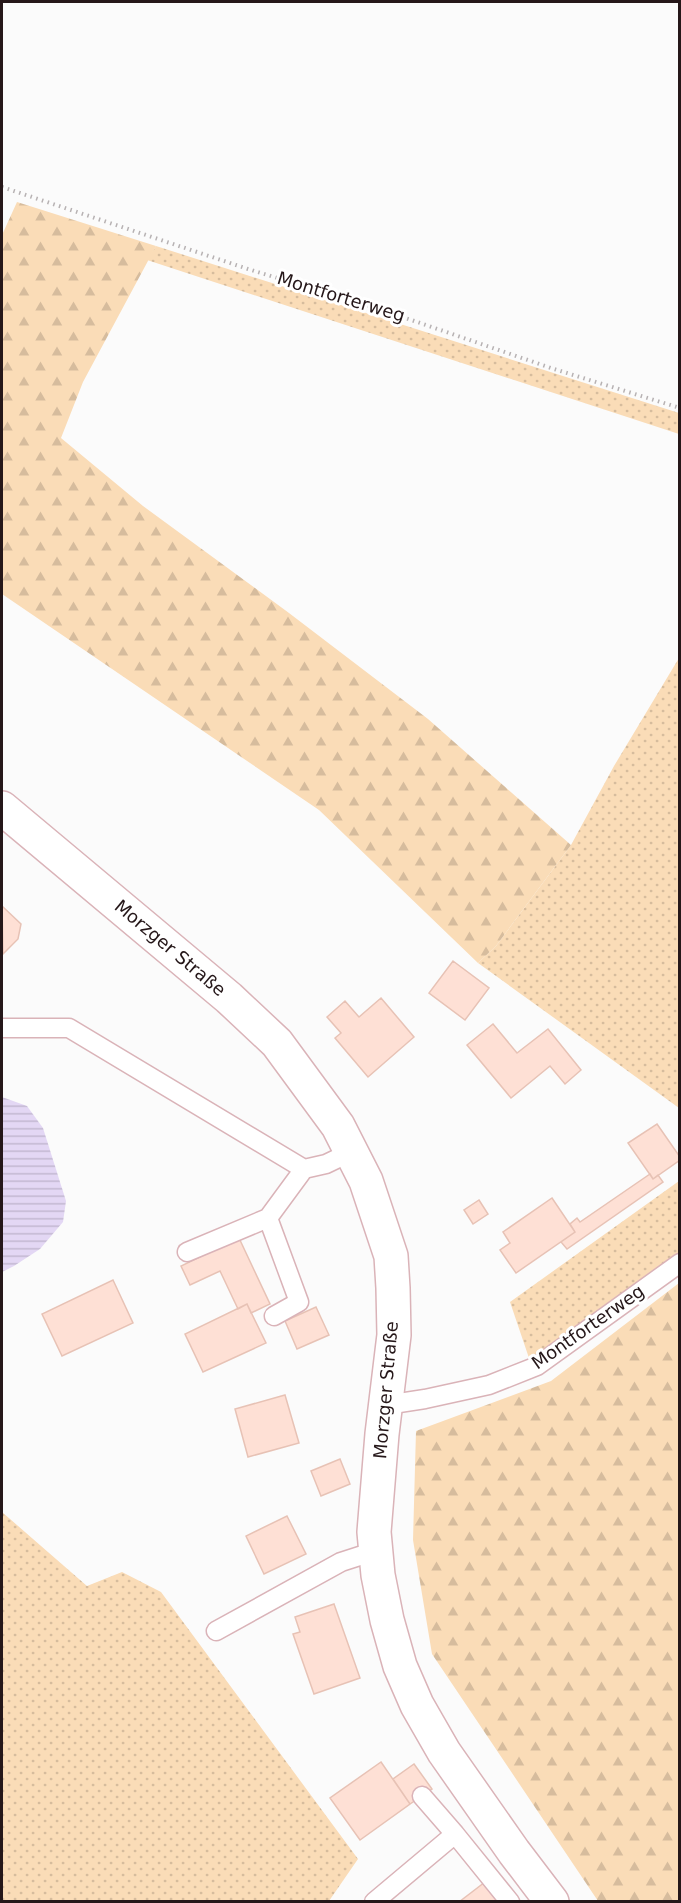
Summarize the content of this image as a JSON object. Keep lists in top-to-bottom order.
{
  "streets": {
    "street": ["Morzger Straße"],
    "lane": ["Montforterweg"]
  },
  "crossings": [
    ["Montforterweg", "Morzger Straße"]
  ]
}
